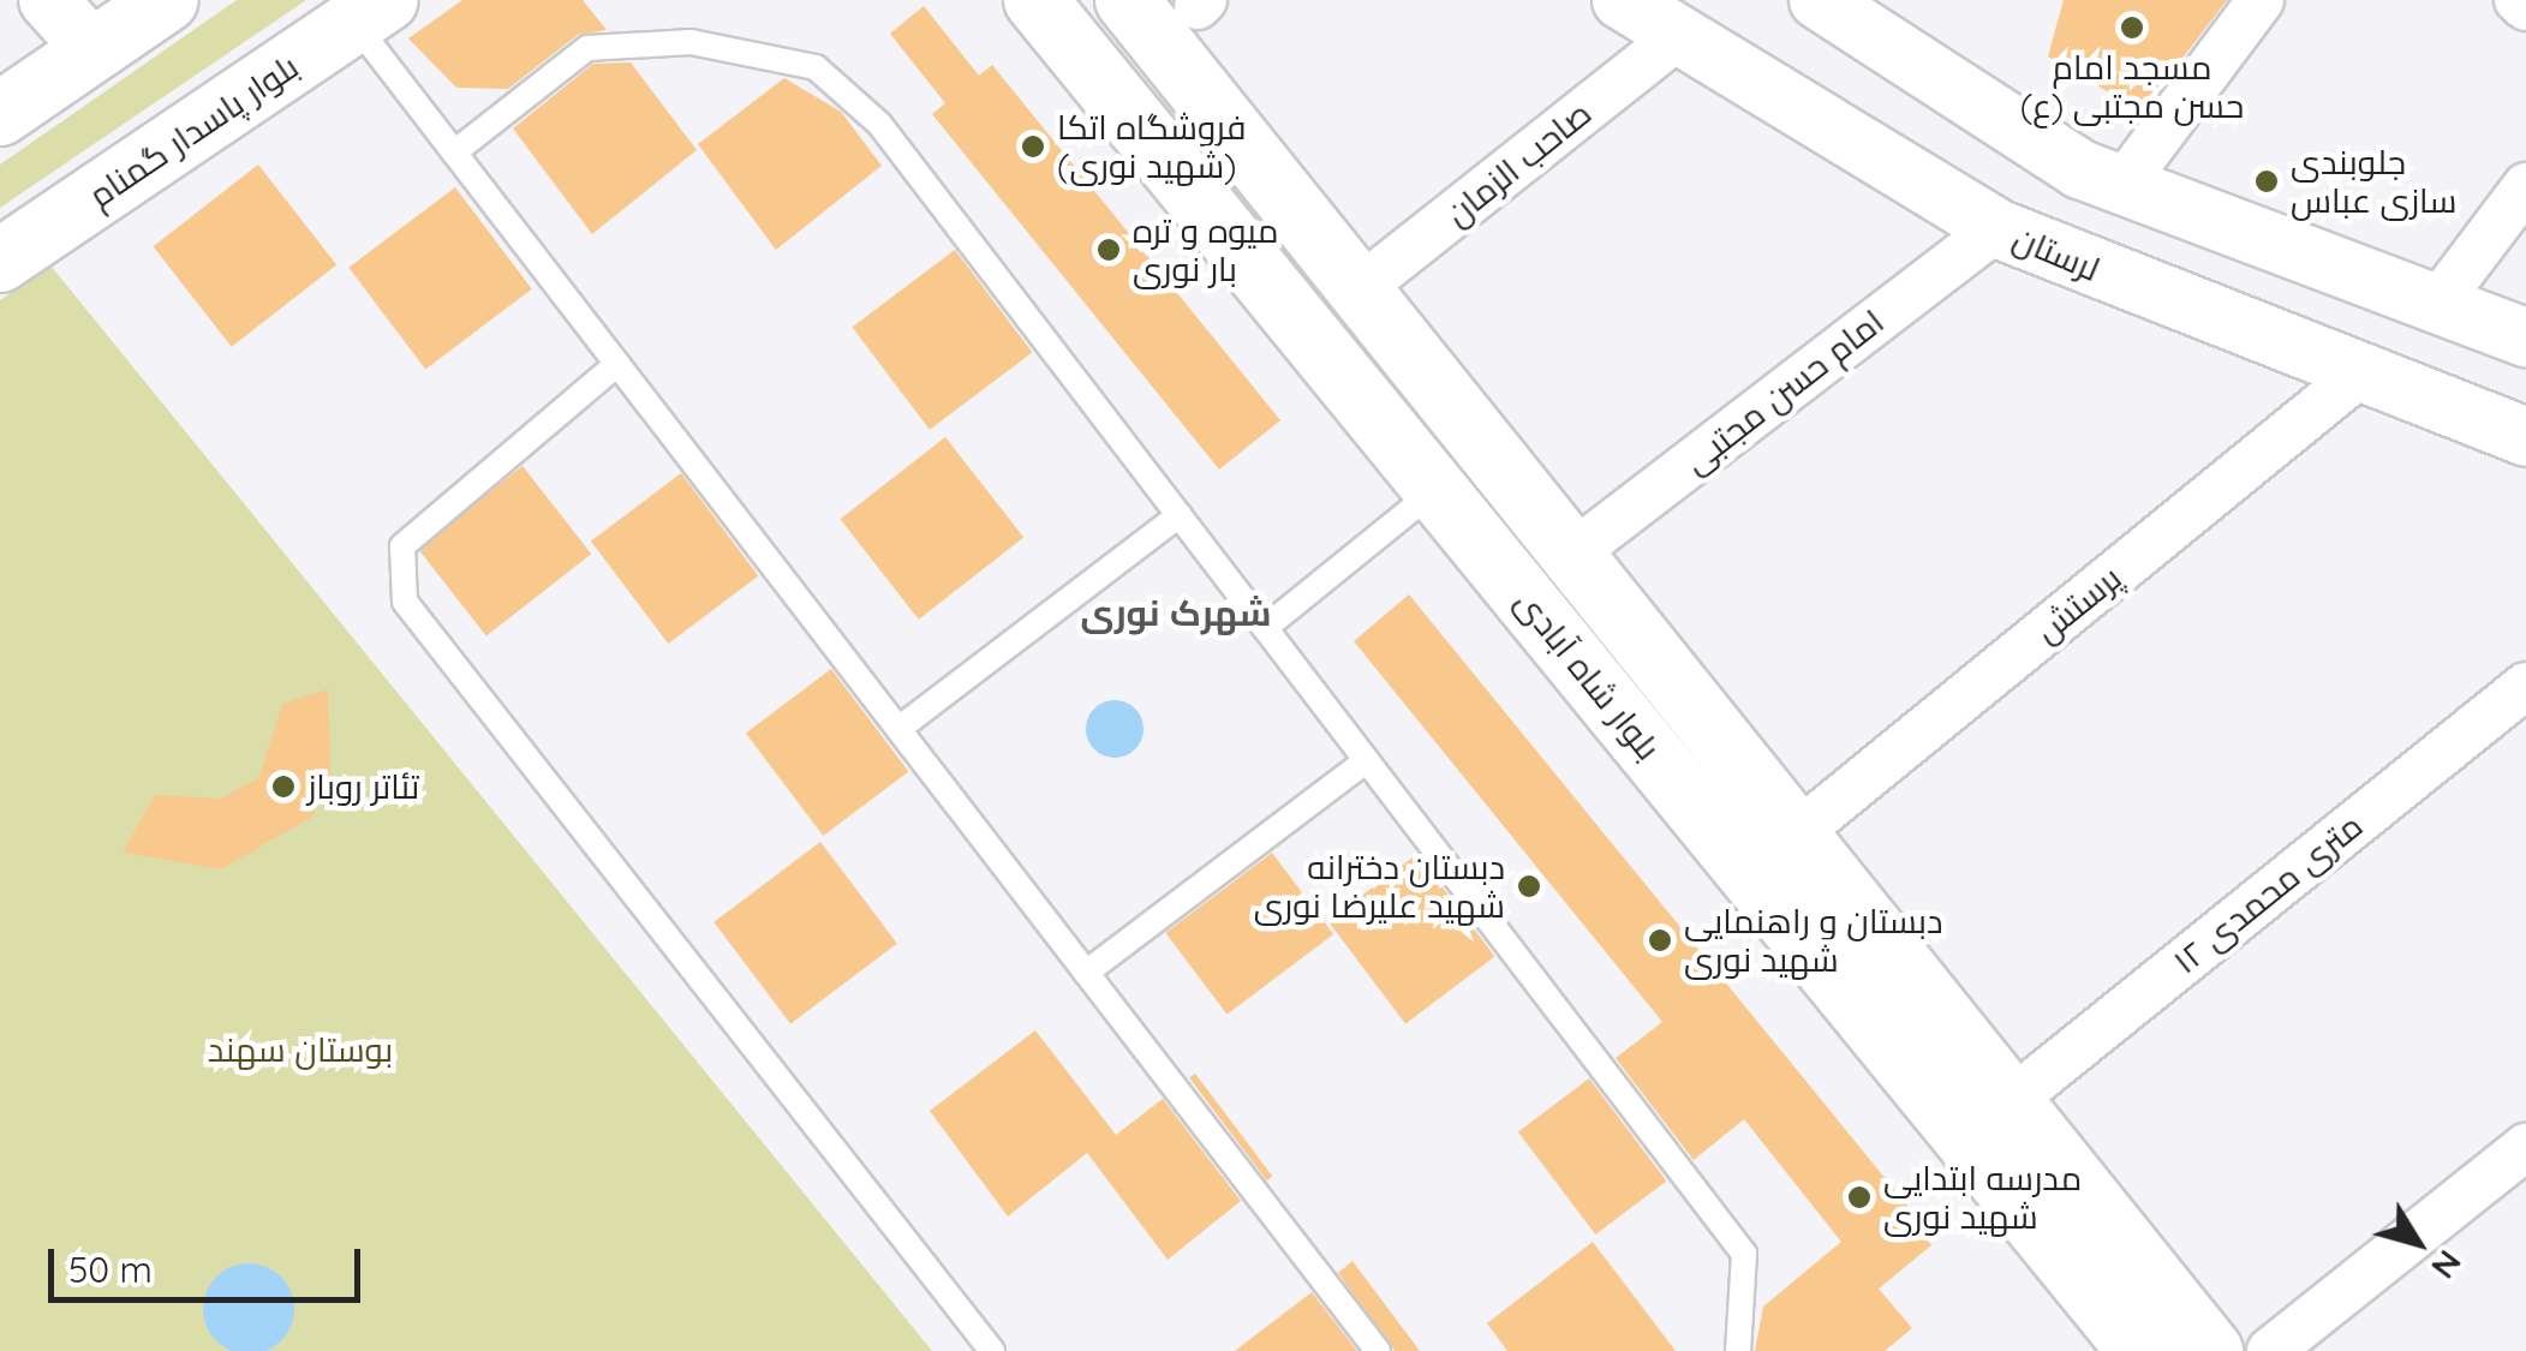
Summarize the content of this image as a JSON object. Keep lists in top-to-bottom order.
{
  "streets": {
    "main road": ["بلوار پاسدار گمنام", "بلوار شاه آبادی"],
    "street": [
      "صاحب الزمان",
      "لرستان",
      "امام حسن مجتبی",
      "پرستش",
      "۱۲ متری محمدی"
    ]
  },
  "crossings": [
    ["صاحب الزمان", "لرستان"],
    ["صاحب الزمان", "بلوار شاه آبادی"],
    ["لرستان", "امام حسن مجتبی"],
    ["لرستان", "پرستش"],
    ["امام حسن مجتبی", "بلوار شاه آبادی"],
    ["پرستش", "بلوار شاه آبادی"],
    ["بلوار شاه آبادی", "۱۲ متری محمدی"]
  ],
  "districts": ["شهرک نوری"],
  "parks": ["بوستان سهند"],
  "places": [
    "مسجد امام حسن مجتبی (ع)",
    "فروشگاه اتکا (شهید نوری)",
    "جلوبندی سازی عباس",
    "میوه و تره بار نوری",
    "تئاتر روباز",
    "دبستان دخترانه شهید علیرضا نوری",
    "دبستان و راهنمایی شهید نوری",
    "مدرسه ابتدایی شهید نوری"
  ],
  "scale_bar": "50 m",
  "north": "bottom right"
}
